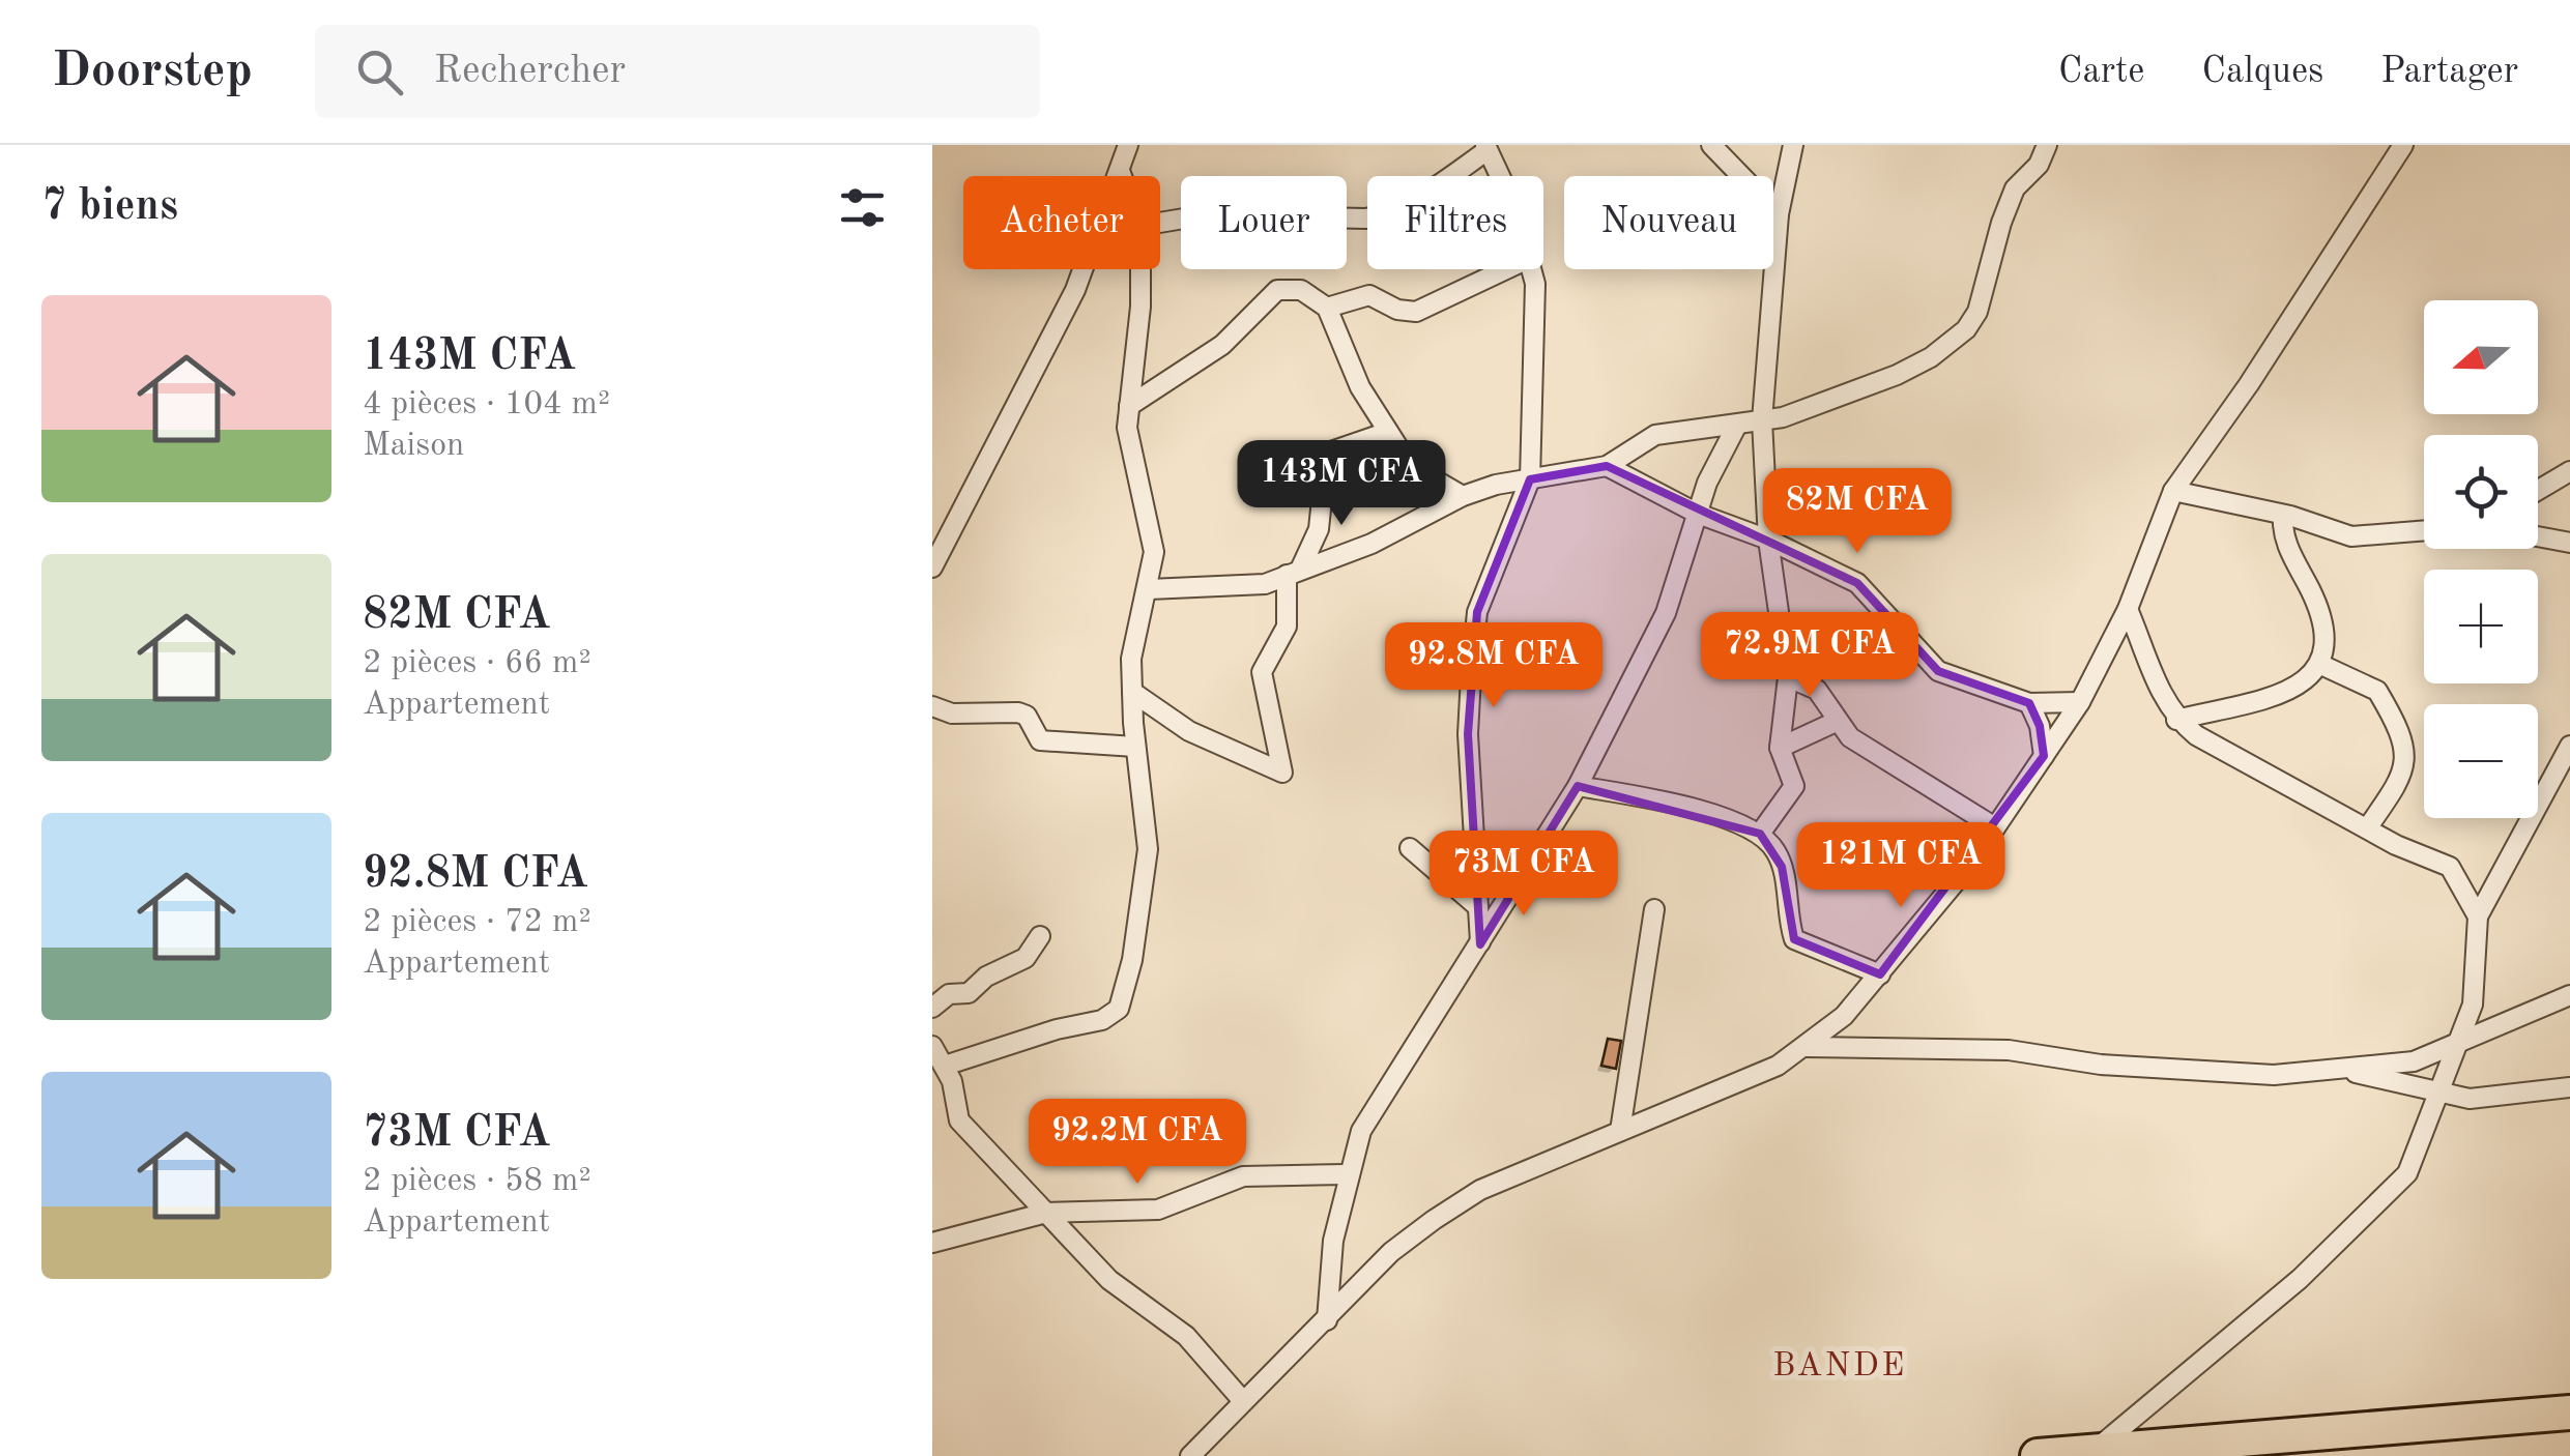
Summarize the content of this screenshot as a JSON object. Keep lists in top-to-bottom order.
{
  "districts": ["BANDE"],
  "north": "left",
  "page": {
    "header": "Doorstep",
    "search": "Rechercher",
    "nav": ["Carte", "Calques", "Partager"],
    "heading": "7 biens",
    "chip": [
      "Acheter",
      "Louer",
      "Filtres",
      "Nouveau"
    ],
    "list": [
      {
        "name": "143M CFA",
        "note": "4 pièces · 104 m² · Maison"
      },
      {
        "name": "82M CFA",
        "note": "2 pièces · 66 m² · Appartement"
      },
      {
        "name": "92.8M CFA",
        "note": "2 pièces · 72 m² · Appartement"
      },
      {
        "name": "73M CFA",
        "note": "2 pièces · 58 m² · Appartement"
      }
    ],
    "map_buttons": ["+", "−"],
    "price": [
      "143M CFA",
      "82M CFA",
      "72.9M CFA",
      "92.8M CFA",
      "121M CFA",
      "73M CFA",
      "92.2M CFA"
    ]
  }
}
